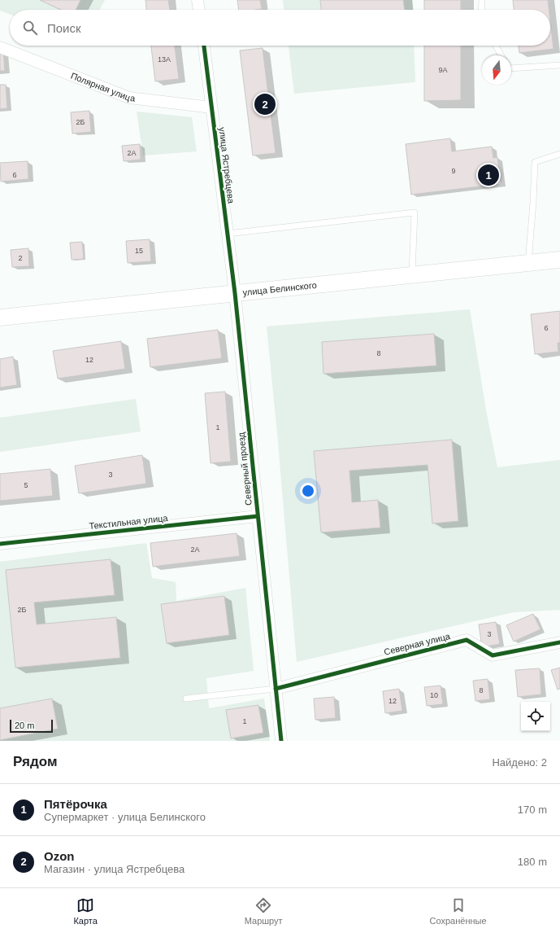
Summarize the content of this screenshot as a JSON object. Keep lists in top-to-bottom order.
{
  "streets": {
    "main road": ["улица Белинского"],
    "street": [
      "Полярная улица",
      "улица Ястребцева",
      "Северный проезд",
      "Текстильная улица",
      "Северная улица"
    ]
  },
  "crossings": [
    ["Полярная улица", "улица Ястребцева"],
    ["улица Ястребцева", "улица Белинского"],
    ["улица Ястребцева", "Северный проезд"],
    ["улица Белинского", "Северный проезд"],
    ["Северный проезд", "Текстильная улица"],
    ["Северный проезд", "Северная улица"]
  ],
  "house_numbers": [
    "13А",
    "9А",
    "2Б",
    "2А",
    "9",
    "6",
    "15",
    "2",
    "6",
    "8",
    "12",
    "1",
    "3",
    "5",
    "2А",
    "2Б",
    "3",
    "8",
    "10",
    "12",
    "1"
  ],
  "scale_bar": "20 m",
  "north": "bottom",
  "page": {
    "search": "Поиск",
    "pins": ["2", "1"],
    "scale": "20 m",
    "heading": ["Рядом", "Найдено: 2"],
    "list": [
      {
        "mark": "1",
        "name": "Пятёрочка",
        "note": "Супермаркет · улица Белинского",
        "value": "170 m"
      },
      {
        "mark": "2",
        "name": "Ozon",
        "note": "Магазин · улица Ястребцева",
        "value": "180 m"
      }
    ],
    "nav": ["Карта", "Маршрут", "Сохранённые"]
  }
}
